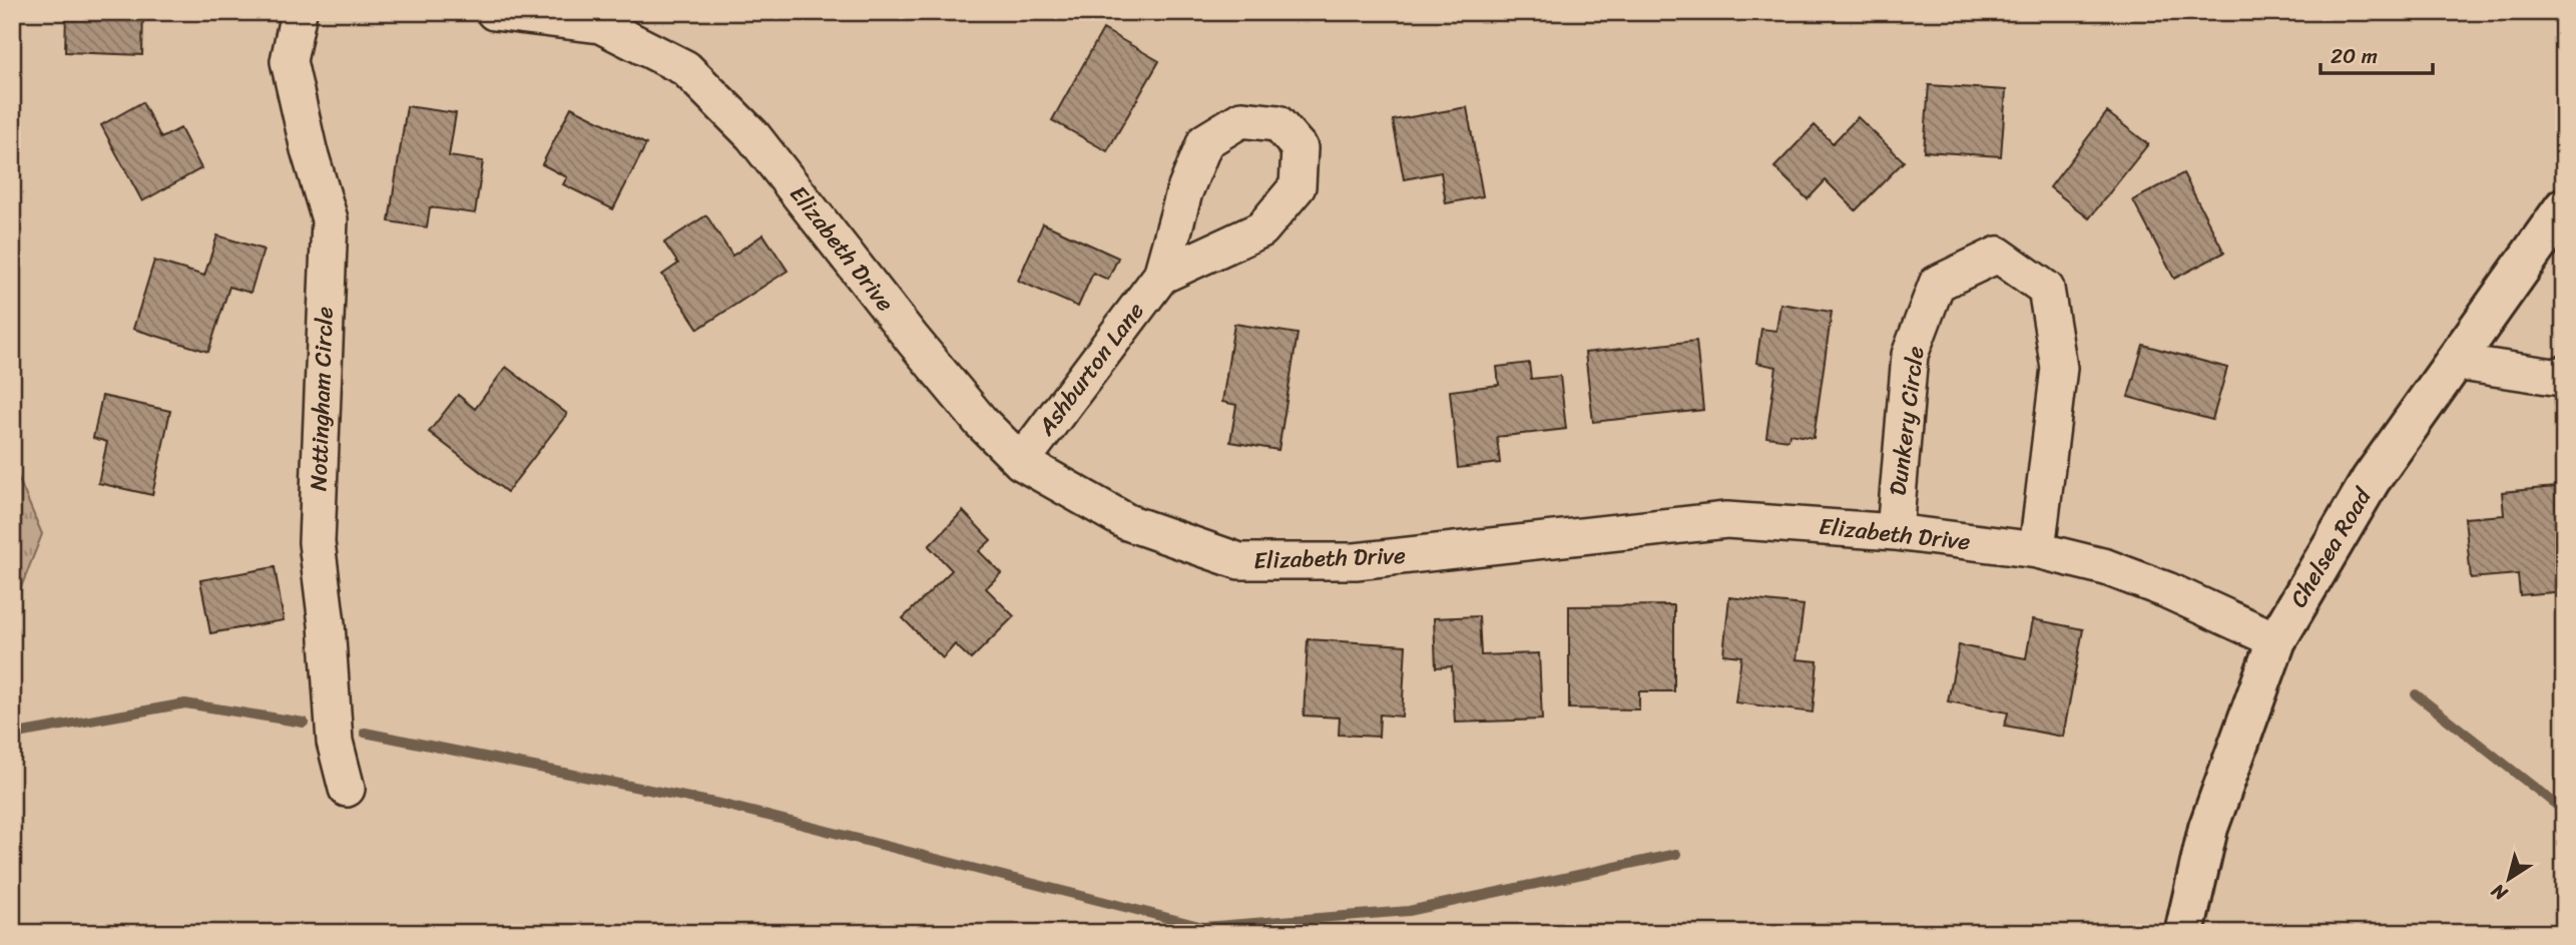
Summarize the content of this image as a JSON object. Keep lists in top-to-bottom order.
{
  "streets": {
    "street": [
      "Elizabeth Drive",
      "Ashburton Lane",
      "Nottingham Circle",
      "Dunkery Circle",
      "Chelsea Road"
    ]
  },
  "crossings": [
    ["Elizabeth Drive", "Ashburton Lane"],
    ["Elizabeth Drive", "Dunkery Circle"],
    ["Elizabeth Drive", "Chelsea Road"]
  ],
  "scale_bar": "20 m",
  "north": "bottom left"
}
